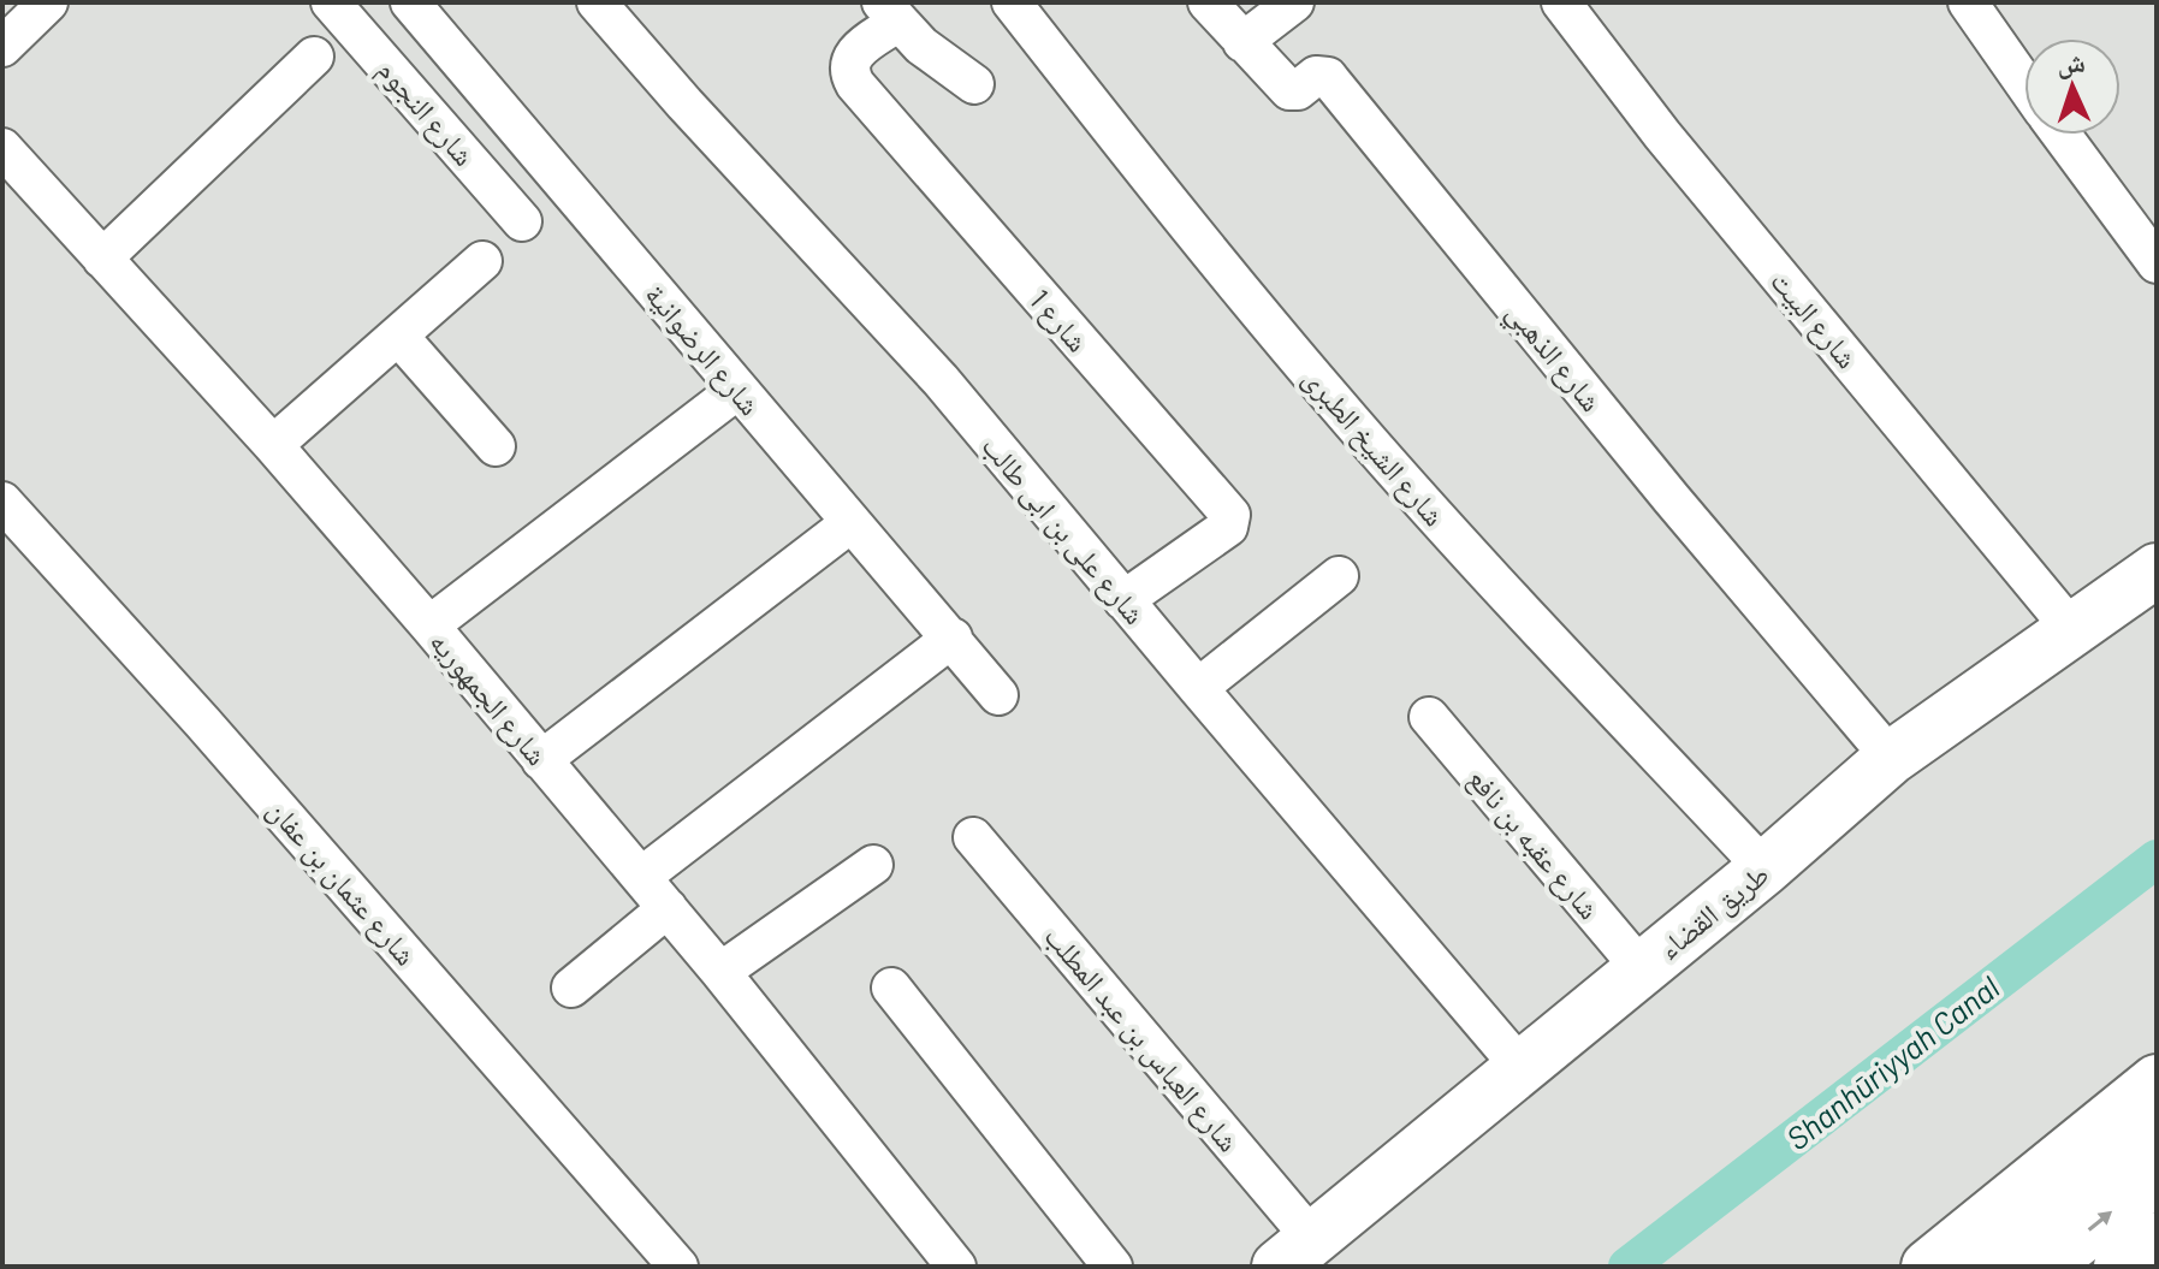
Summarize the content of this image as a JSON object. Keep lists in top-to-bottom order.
{
  "streets": {
    "main road": ["طريق القضاء"],
    "street": [
      "شارع النجوم",
      "شارع البيت",
      "شارع 1",
      "شارع الرضوانية",
      "شارع الذهبي",
      "شارع الشيخ الطبرى",
      "شارع على بن ابى طالب",
      "شارع الجمهوريه",
      "شارع عقبه بن نافع",
      "شارع عثمان بن عفان",
      "شارع العباس بن عبد المطلب"
    ]
  },
  "crossings": [
    ["شارع البيت", "طريق القضاء"],
    ["شارع 1", "شارع على بن ابى طالب"],
    ["شارع الذهبي", "طريق القضاء"],
    ["شارع الشيخ الطبرى", "طريق القضاء"],
    ["شارع على بن ابى طالب", "طريق القضاء"],
    ["شارع عقبه بن نافع", "طريق القضاء"],
    ["طريق القضاء", "شارع العباس بن عبد المطلب"]
  ],
  "water": ["Shanhūriyyah Canal"],
  "north": "top"
}
